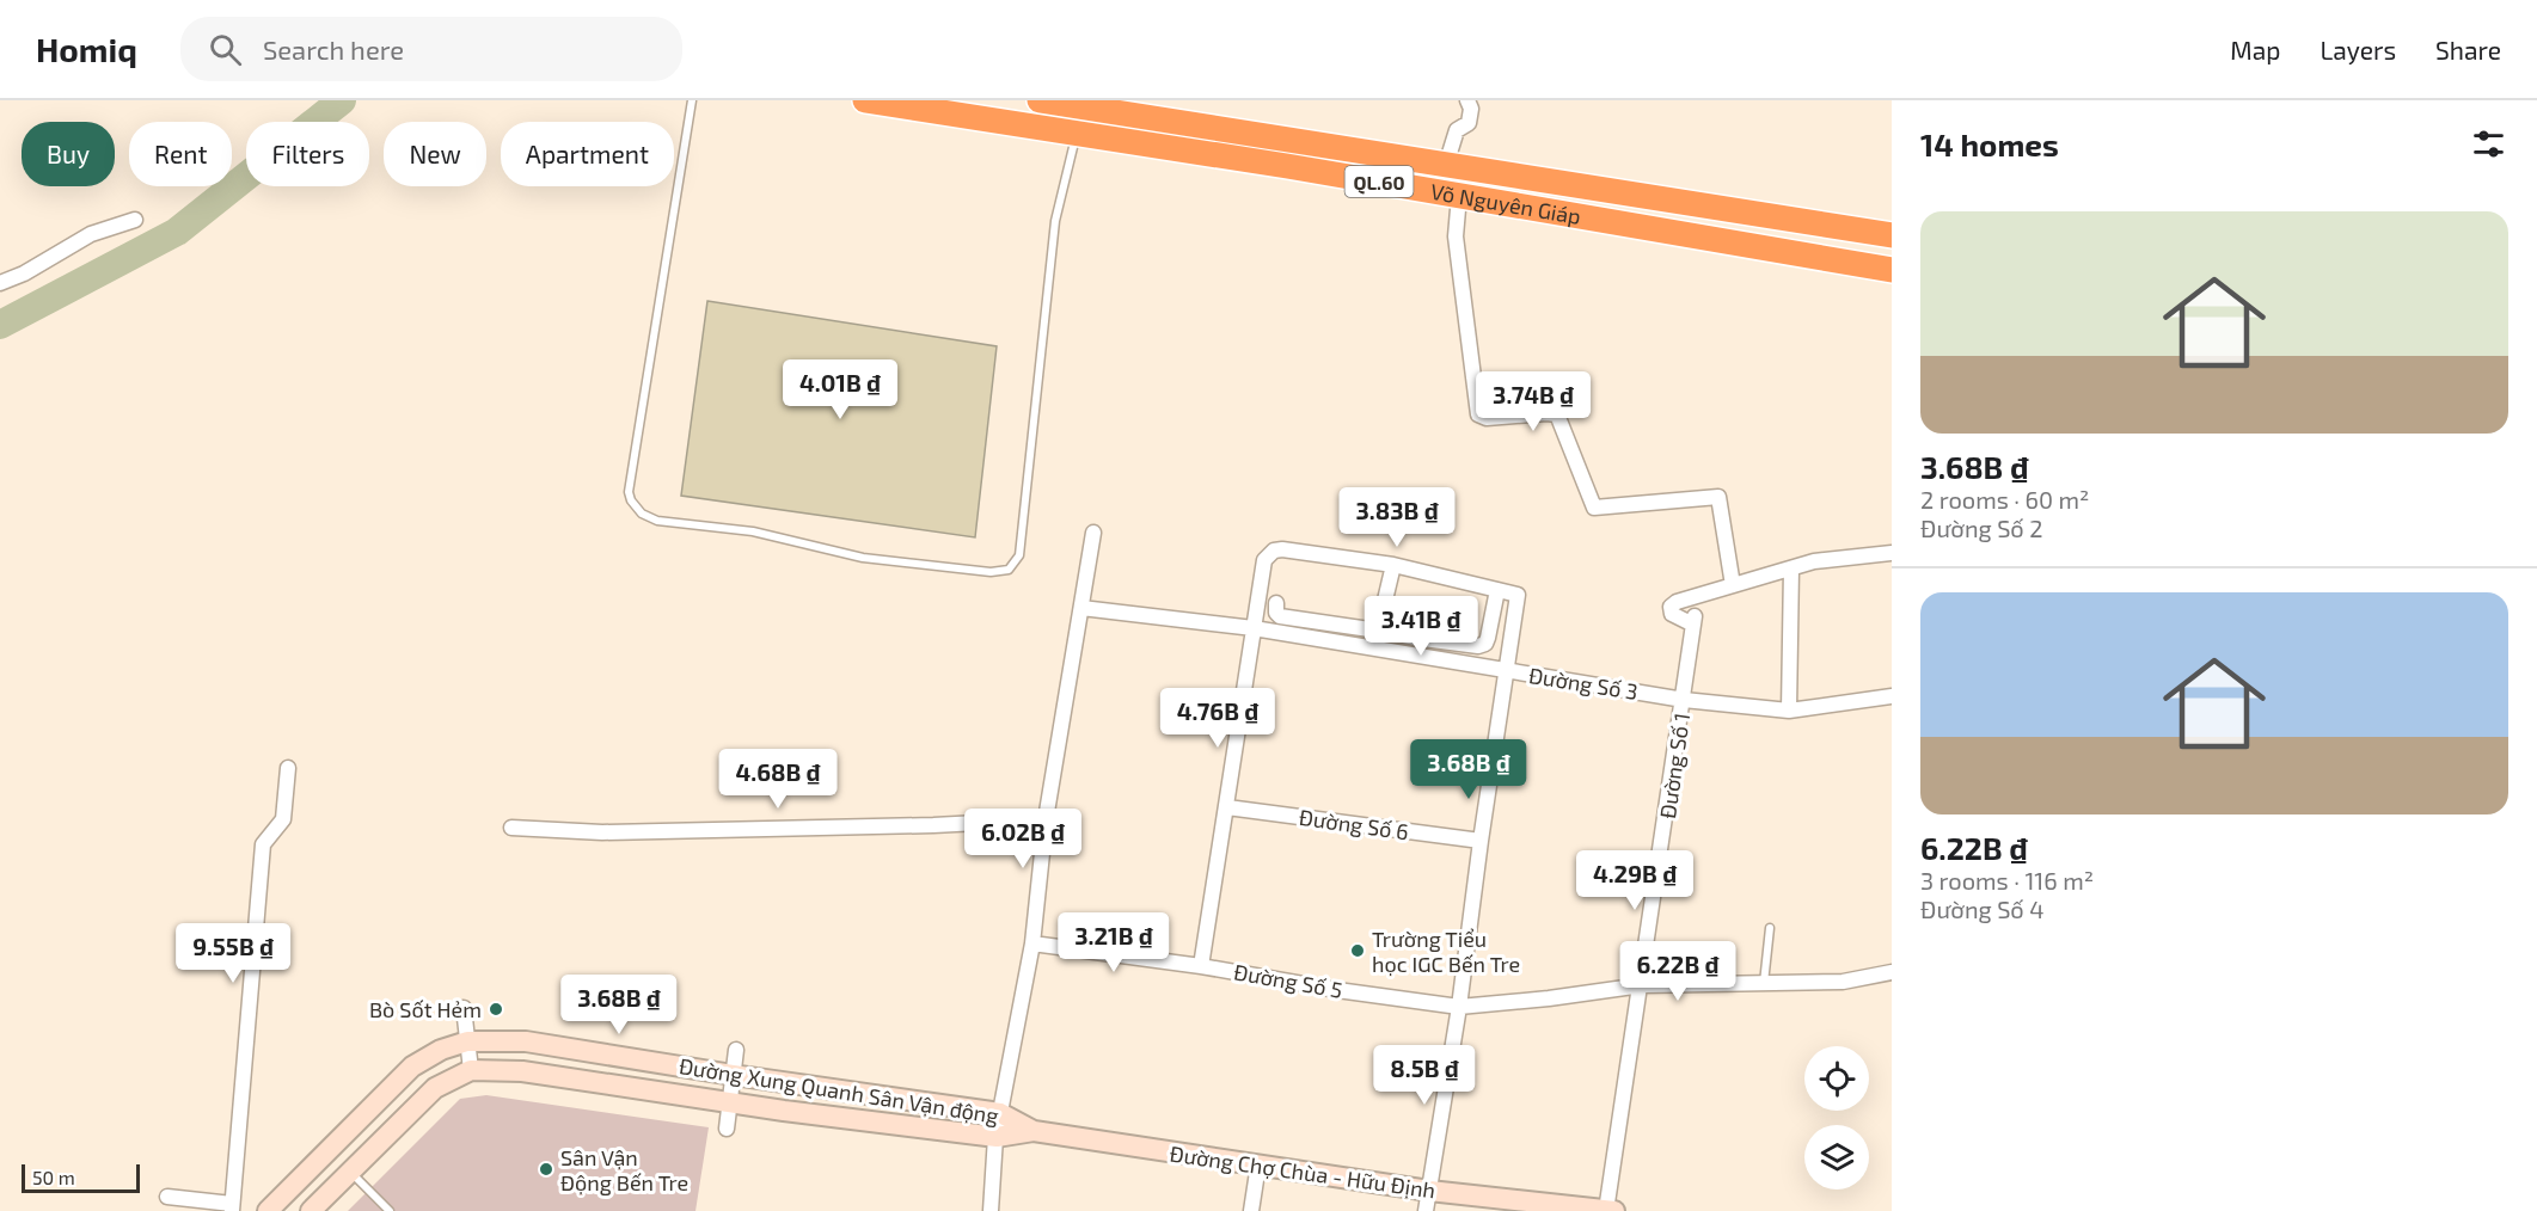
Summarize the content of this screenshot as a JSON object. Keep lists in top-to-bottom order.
{
  "streets": {
    "highway": ["QL.60", "Võ Nguyên Giáp"],
    "street": [
      "Đường Số 3",
      "Đường Số 1",
      "Đường Số 6",
      "Đường Số 5",
      "Đường Xung Quanh Sân Vận động",
      "Đường Chợ Chùa - Hữu Định"
    ]
  },
  "crossings": [
    ["Đường Số 3", "Đường Số 1"],
    ["Đường Số 1", "Đường Số 5"],
    ["Đường Số 1", "Đường Chợ Chùa - Hữu Định"],
    ["Đường Xung Quanh Sân Vận động", "Đường Chợ Chùa - Hữu Định"]
  ],
  "places": ["Trường Tiểu học IGC Bến Tre", "Bò Sốt Hẻm", "Sân Vận Động Bến Tre"],
  "scale_bar": "50 m",
  "page": {
    "header": "Homiq",
    "search": "Search here",
    "nav": ["Map", "Layers", "Share"],
    "heading": "14 homes",
    "chip": [
      "Buy",
      "Rent",
      "Filters",
      "New",
      "Apartment"
    ],
    "list": [
      {
        "name": "3.68B ₫",
        "note": "2 rooms · 60 m² · Đường Số 2"
      },
      {
        "name": "6.22B ₫",
        "note": "3 rooms · 116 m² · Đường Số 4"
      }
    ],
    "price": [
      "4.01B ₫",
      "3.74B ₫",
      "3.83B ₫",
      "3.41B ₫",
      "4.76B ₫",
      "3.68B ₫",
      "4.68B ₫",
      "6.02B ₫",
      "4.29B ₫",
      "3.21B ₫",
      "9.55B ₫",
      "6.22B ₫",
      "3.68B ₫",
      "8.5B ₫"
    ],
    "scale": "50 m"
  }
}
